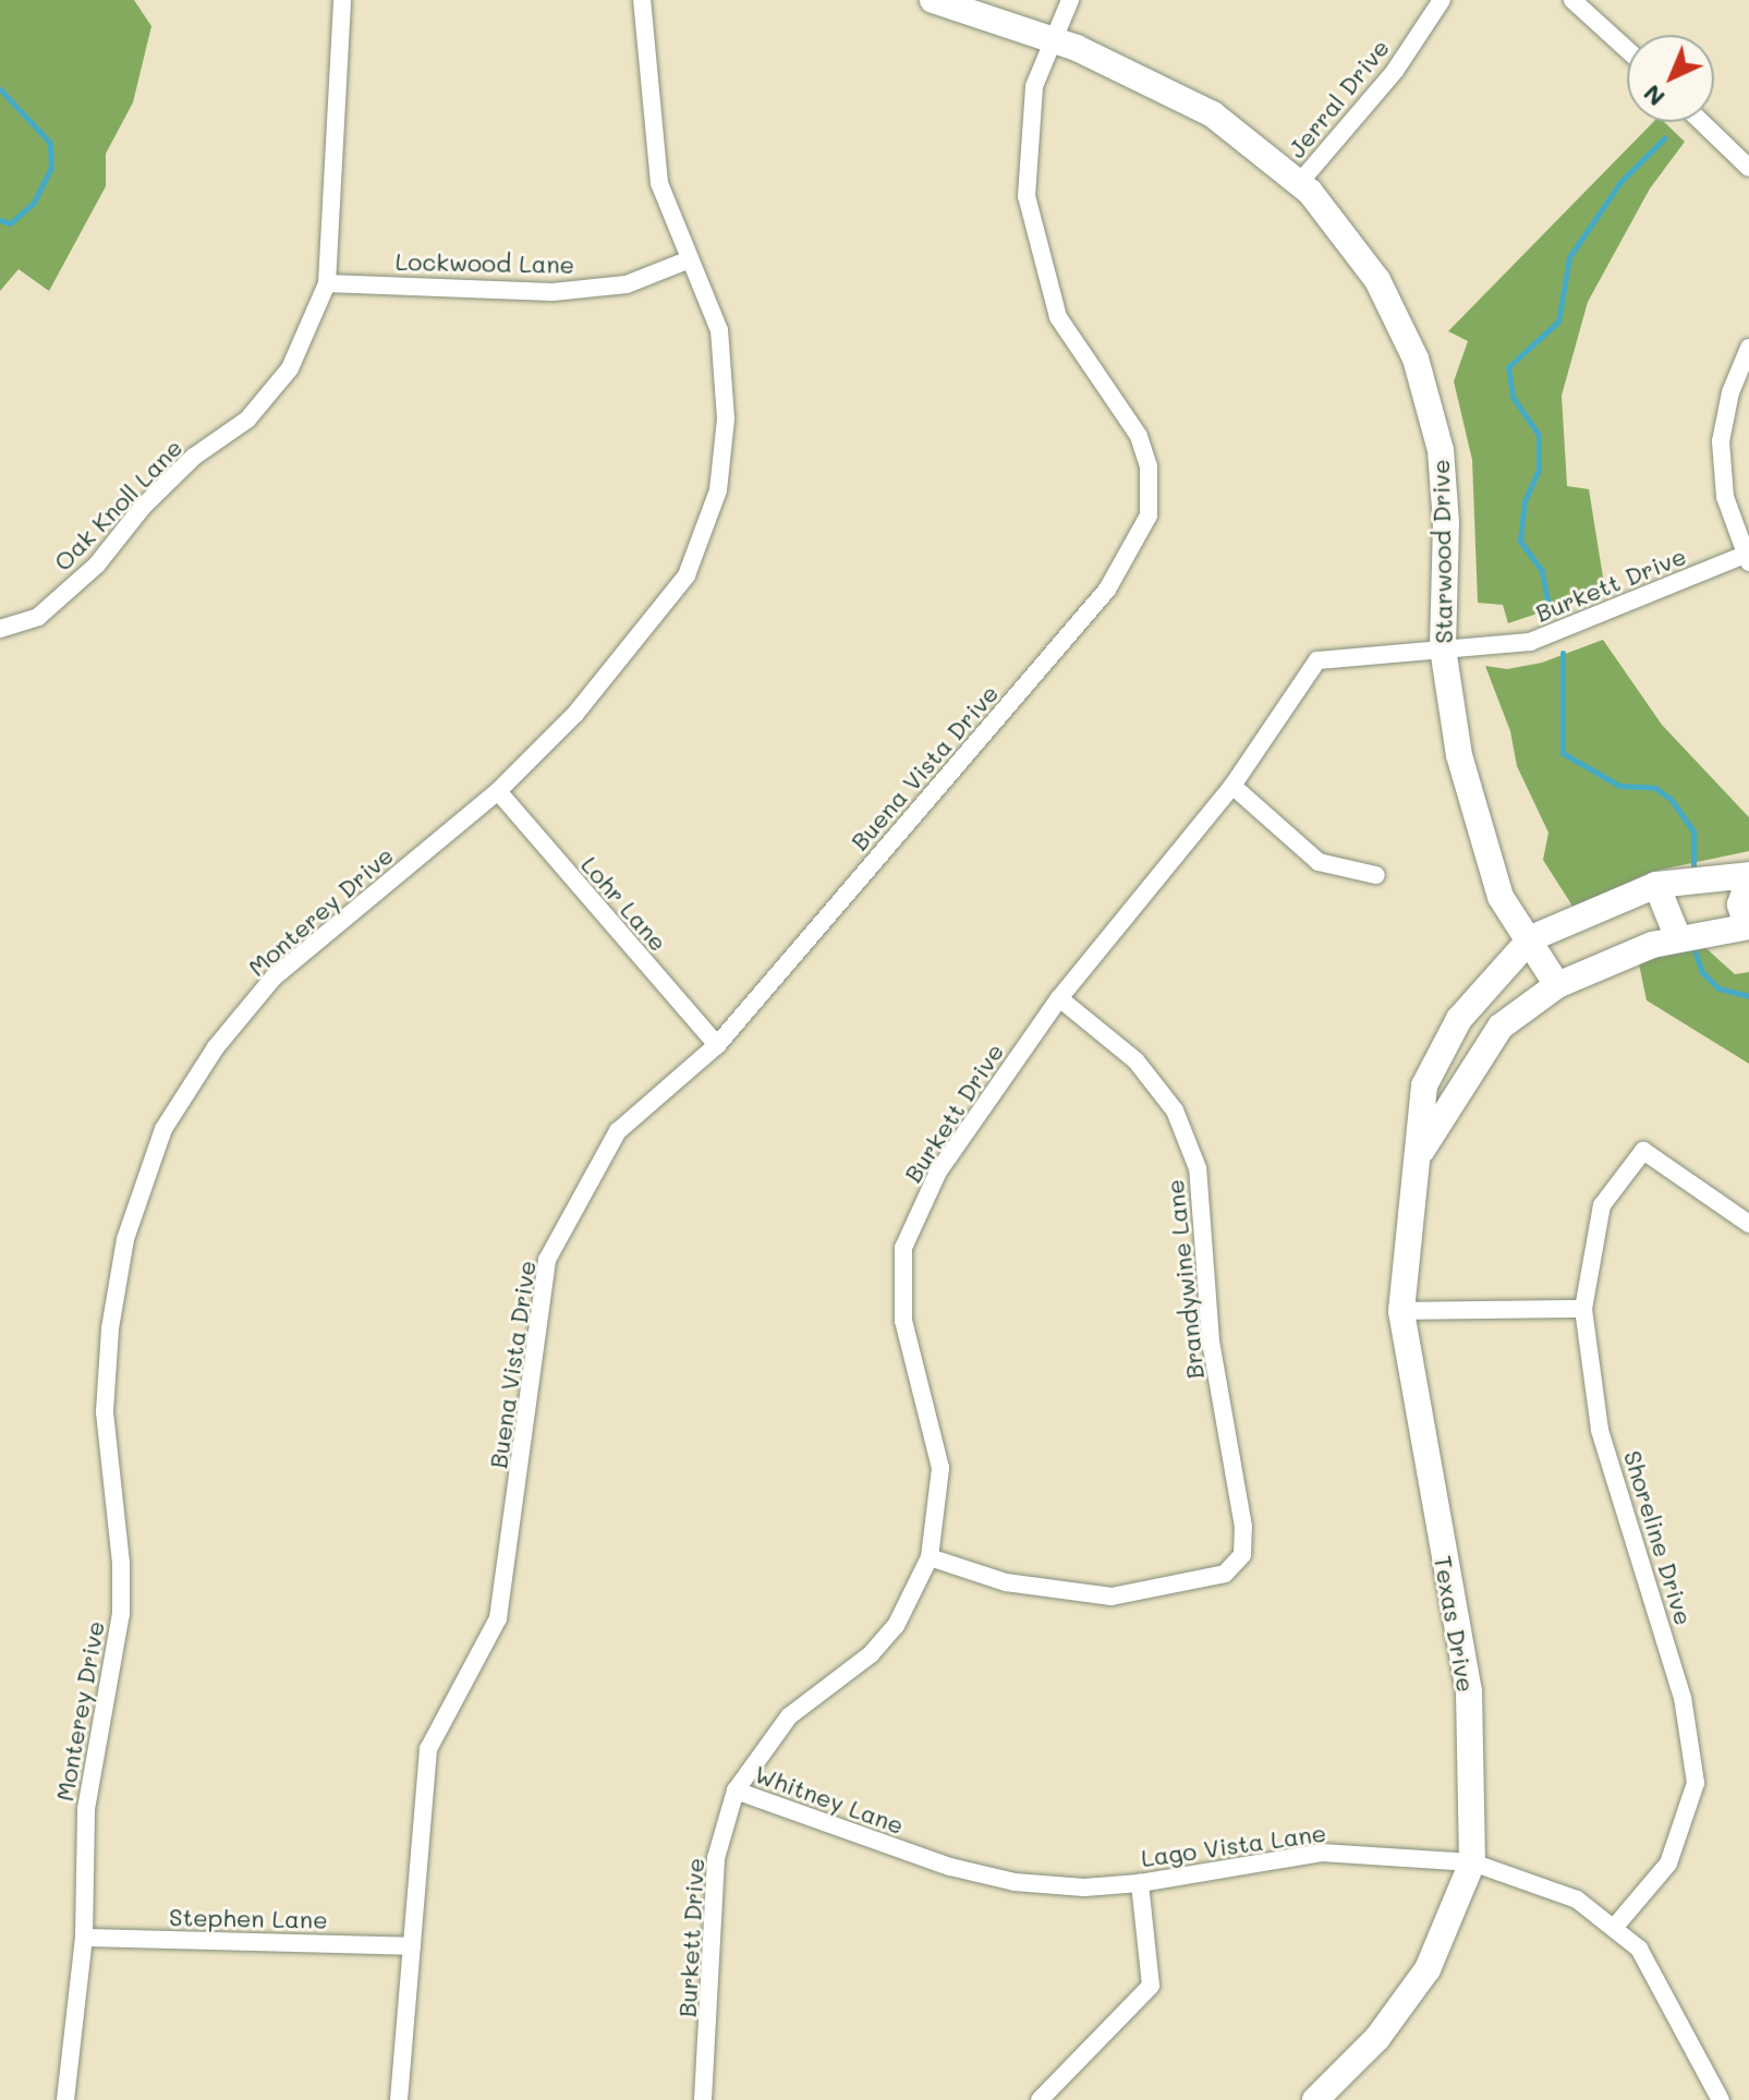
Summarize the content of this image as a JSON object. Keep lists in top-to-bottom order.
{
  "streets": {
    "street": [
      "Jerral Drive",
      "Lockwood Lane",
      "Oak Knoll Lane",
      "Starwood Drive",
      "Burkett Drive",
      "Buena Vista Drive",
      "Lohr Lane",
      "Monterey Drive",
      "Brandywine Lane",
      "Shoreline Drive",
      "Texas Drive",
      "Whitney Lane",
      "Lago Vista Lane",
      "Stephen Lane"
    ]
  },
  "crossings": [
    ["Jerral Drive", "Starwood Drive"],
    ["Lockwood Lane", "Oak Knoll Lane"],
    ["Lockwood Lane", "Monterey Drive"],
    ["Starwood Drive", "Burkett Drive"],
    ["Starwood Drive", "Buena Vista Drive"],
    ["Starwood Drive", "Texas Drive"],
    ["Burkett Drive", "Brandywine Lane"],
    ["Burkett Drive", "Whitney Lane"],
    ["Buena Vista Drive", "Lohr Lane"],
    ["Buena Vista Drive", "Stephen Lane"],
    ["Lohr Lane", "Monterey Drive"],
    ["Monterey Drive", "Stephen Lane"],
    ["Shoreline Drive", "Lago Vista Lane"],
    ["Texas Drive", "Lago Vista Lane"],
    ["Whitney Lane", "Lago Vista Lane"]
  ],
  "north": "bottom left"
}
